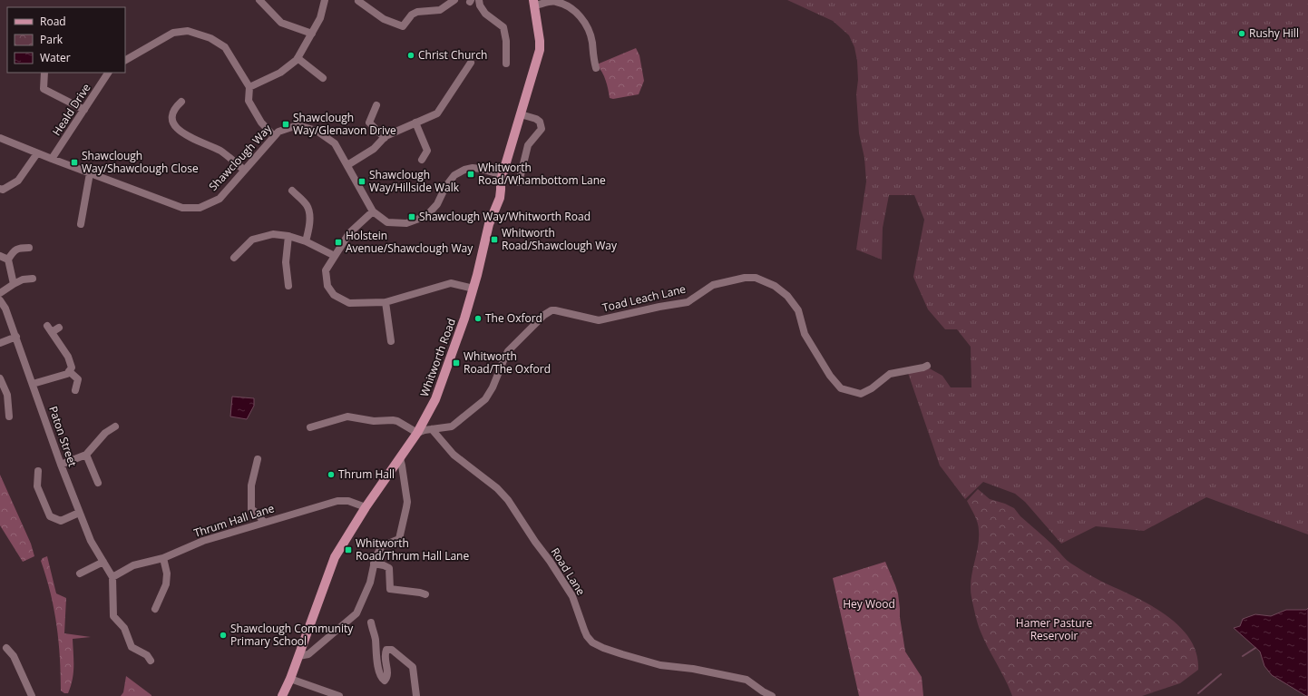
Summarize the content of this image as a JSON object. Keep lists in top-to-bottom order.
{
  "streets": {
    "main road": ["Whitworth Road"],
    "street": [
      "Heald Drive",
      "Shawclough Way",
      "Toad Leach Lane",
      "Paton Street",
      "Thrum Hall Lane",
      "Road Lane"
    ]
  },
  "crossings": [
    ["Heald Drive", "Shawclough Way"],
    ["Shawclough Way", "Whitworth Road"],
    ["Toad Leach Lane", "Whitworth Road"],
    ["Toad Leach Lane", "Road Lane"],
    ["Whitworth Road", "Thrum Hall Lane"],
    ["Paton Street", "Thrum Hall Lane"]
  ],
  "parks": ["Hey Wood", "Hamer Pasture Reservoir"],
  "places": {
    "other": [
      "Rushy Hill",
      "Christ Church",
      "The Oxford",
      "Thrum Hall",
      "Shawclough Community Primary School"
    ],
    "transit": [
      "Shawclough Way/Glenavon Drive",
      "Shawclough Way/Shawclough Close",
      "Whitworth Road/Whambottom Lane",
      "Shawclough Way/Hillside Walk",
      "Shawclough Way/Whitworth Road",
      "Whitworth Road/Shawclough Way",
      "Holstein Avenue/Shawclough Way",
      "Whitworth Road/The Oxford",
      "Whitworth Road/Thrum Hall Lane"
    ]
  },
  "legend": ["Road", "Park", "Water"]
}
